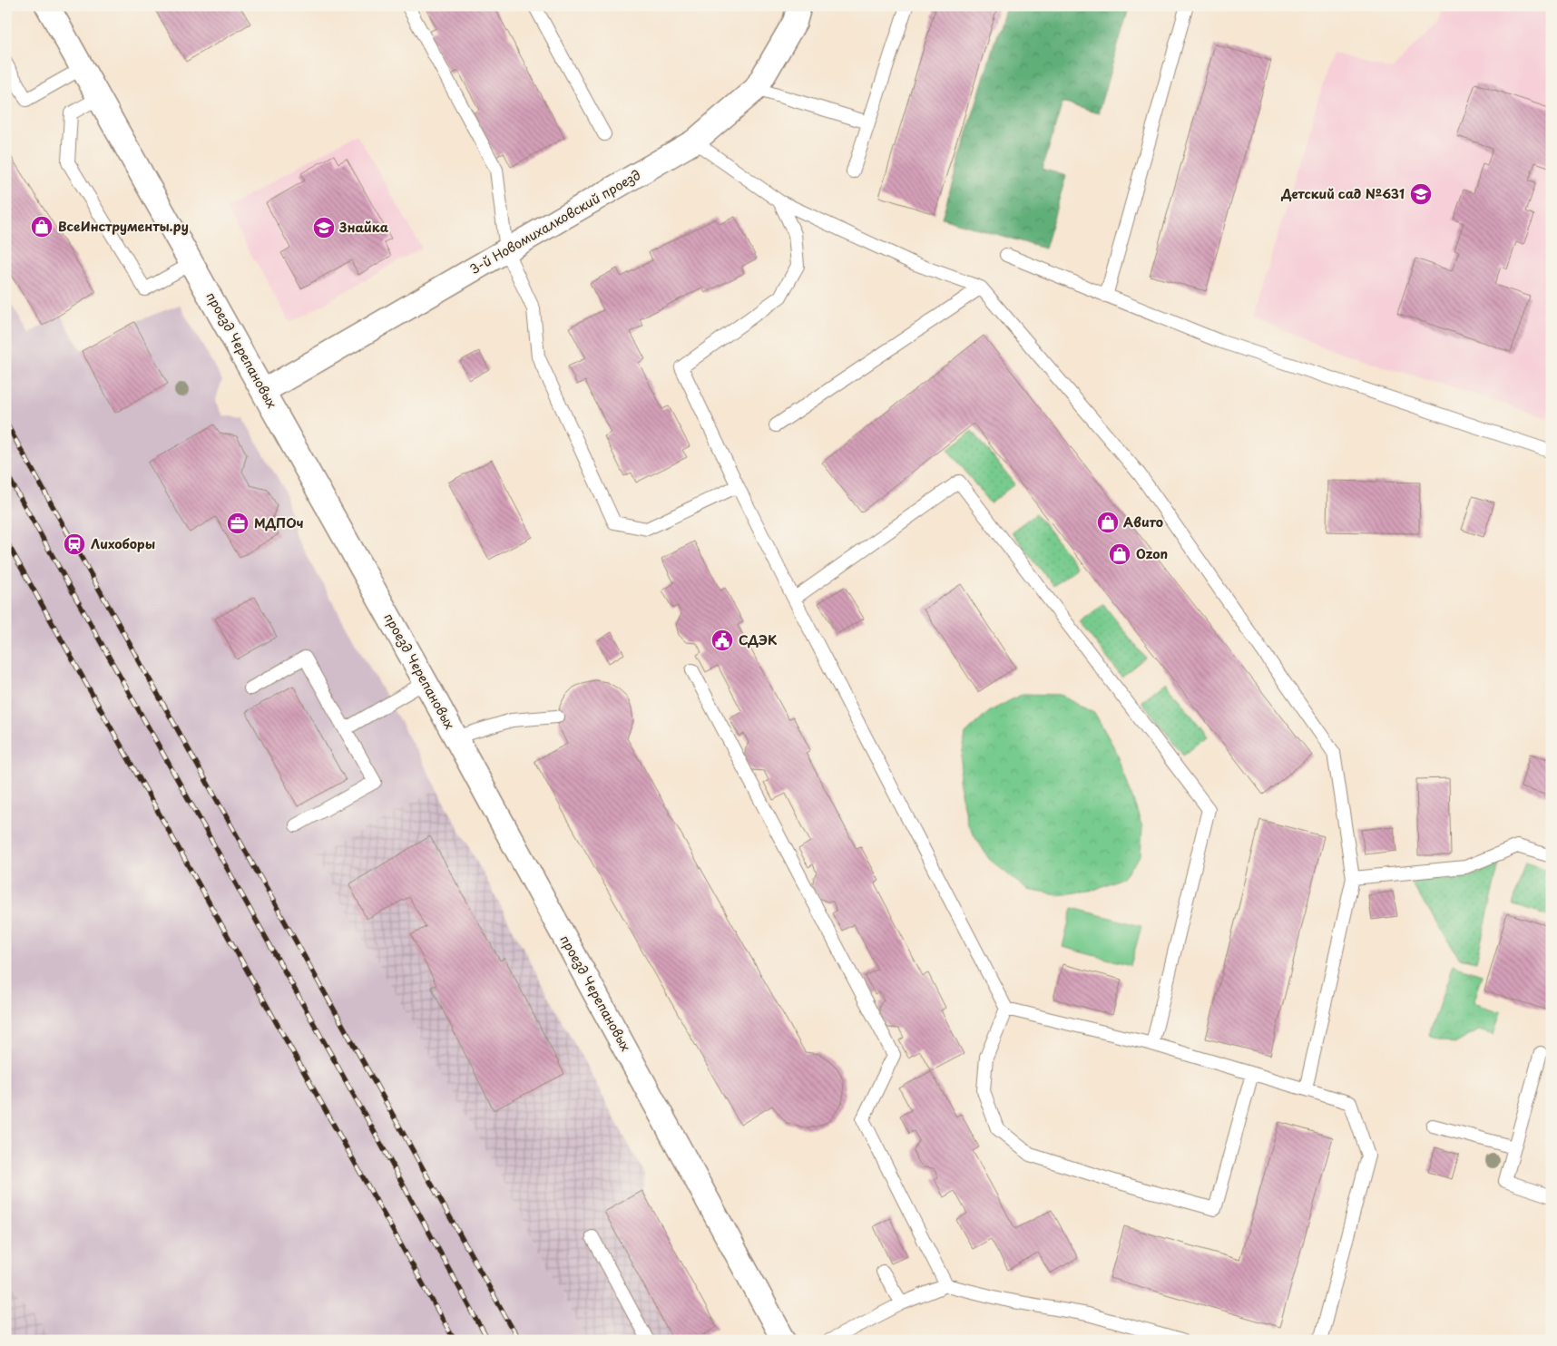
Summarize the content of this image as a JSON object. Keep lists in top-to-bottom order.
{
  "streets": {
    "street": ["3-й Новомихалковский проезд", "проезд Черепановых"]
  },
  "crossings": [
    ["3-й Новомихалковский проезд", "проезд Черепановых"]
  ],
  "places": {
    "school or university": ["Детский сад №631", "Знайка"],
    "shop": ["ВсеИнструменты.ру", "Авито", "Ozon"],
    "office": ["МДПОч"],
    "station": ["Лихоборы"],
    "public building": ["СДЭК"]
  }
}
